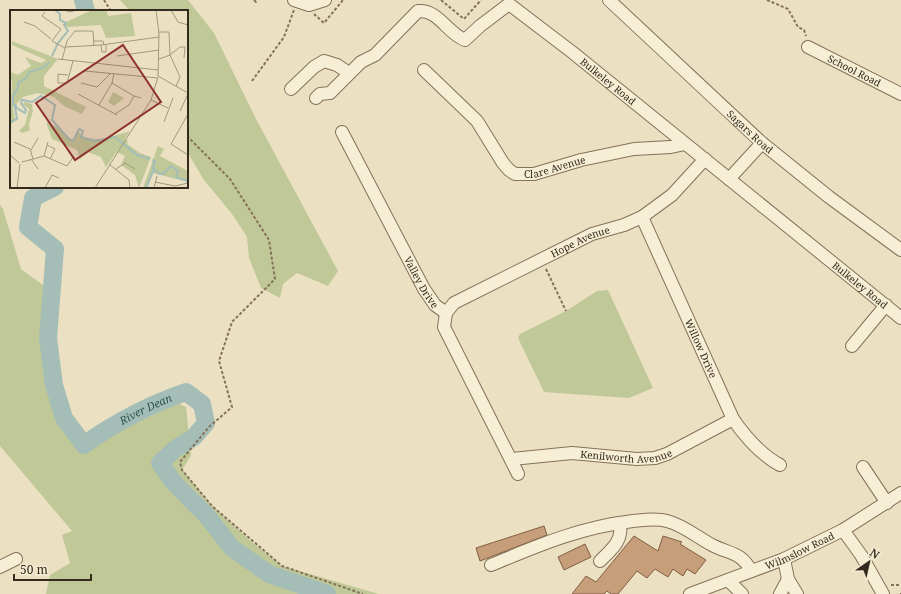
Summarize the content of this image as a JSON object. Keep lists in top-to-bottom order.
{
  "streets": {
    "street": [
      "School Road",
      "Bulkeley Road",
      "Sagars Road",
      "Clare Avenue",
      "Hope Avenue",
      "Valley Drive",
      "Willow Drive",
      "Kenilworth Avenue",
      "Wilmslow Road"
    ]
  },
  "crossings": [
    ["Bulkeley Road", "Clare Avenue"],
    ["Bulkeley Road", "Hope Avenue"],
    ["Hope Avenue", "Valley Drive"],
    ["Hope Avenue", "Willow Drive"],
    ["Valley Drive", "Kenilworth Avenue"],
    ["Willow Drive", "Kenilworth Avenue"]
  ],
  "water": ["River Dean"],
  "scale_bar": "50 m",
  "north": "top right"
}
